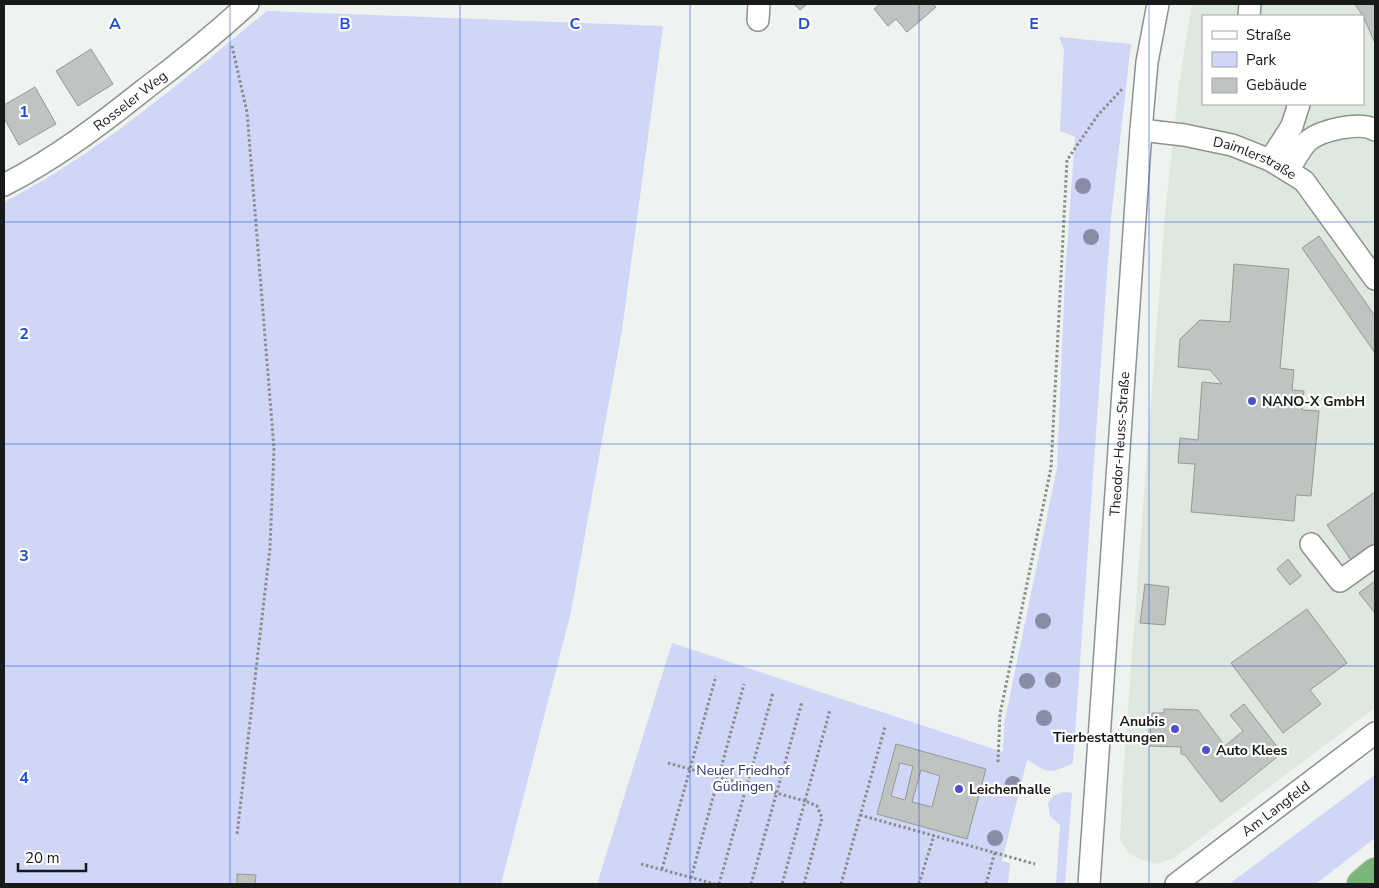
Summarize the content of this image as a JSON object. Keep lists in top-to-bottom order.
{
  "streets": {
    "street": [
      "Rosseler Weg",
      "Daimlerstraße",
      "Theodor-Heuss-Straße",
      "Am Langfeld"
    ]
  },
  "crossings": [
    ["Daimlerstraße", "Theodor-Heuss-Straße"]
  ],
  "parks": ["Neuer Friedhof Güdingen"],
  "places": [
    "NANO-X GmbH",
    "Anubis Tierbestattungen",
    "Auto Klees",
    "Leichenhalle"
  ],
  "legend": ["Straße", "Park", "Gebäude"],
  "scale_bar": "20 m",
  "grid": {
    "columns": [
      "A",
      "B",
      "C",
      "D",
      "E"
    ],
    "rows": [
      "1",
      "2",
      "3",
      "4"
    ]
  }
}
